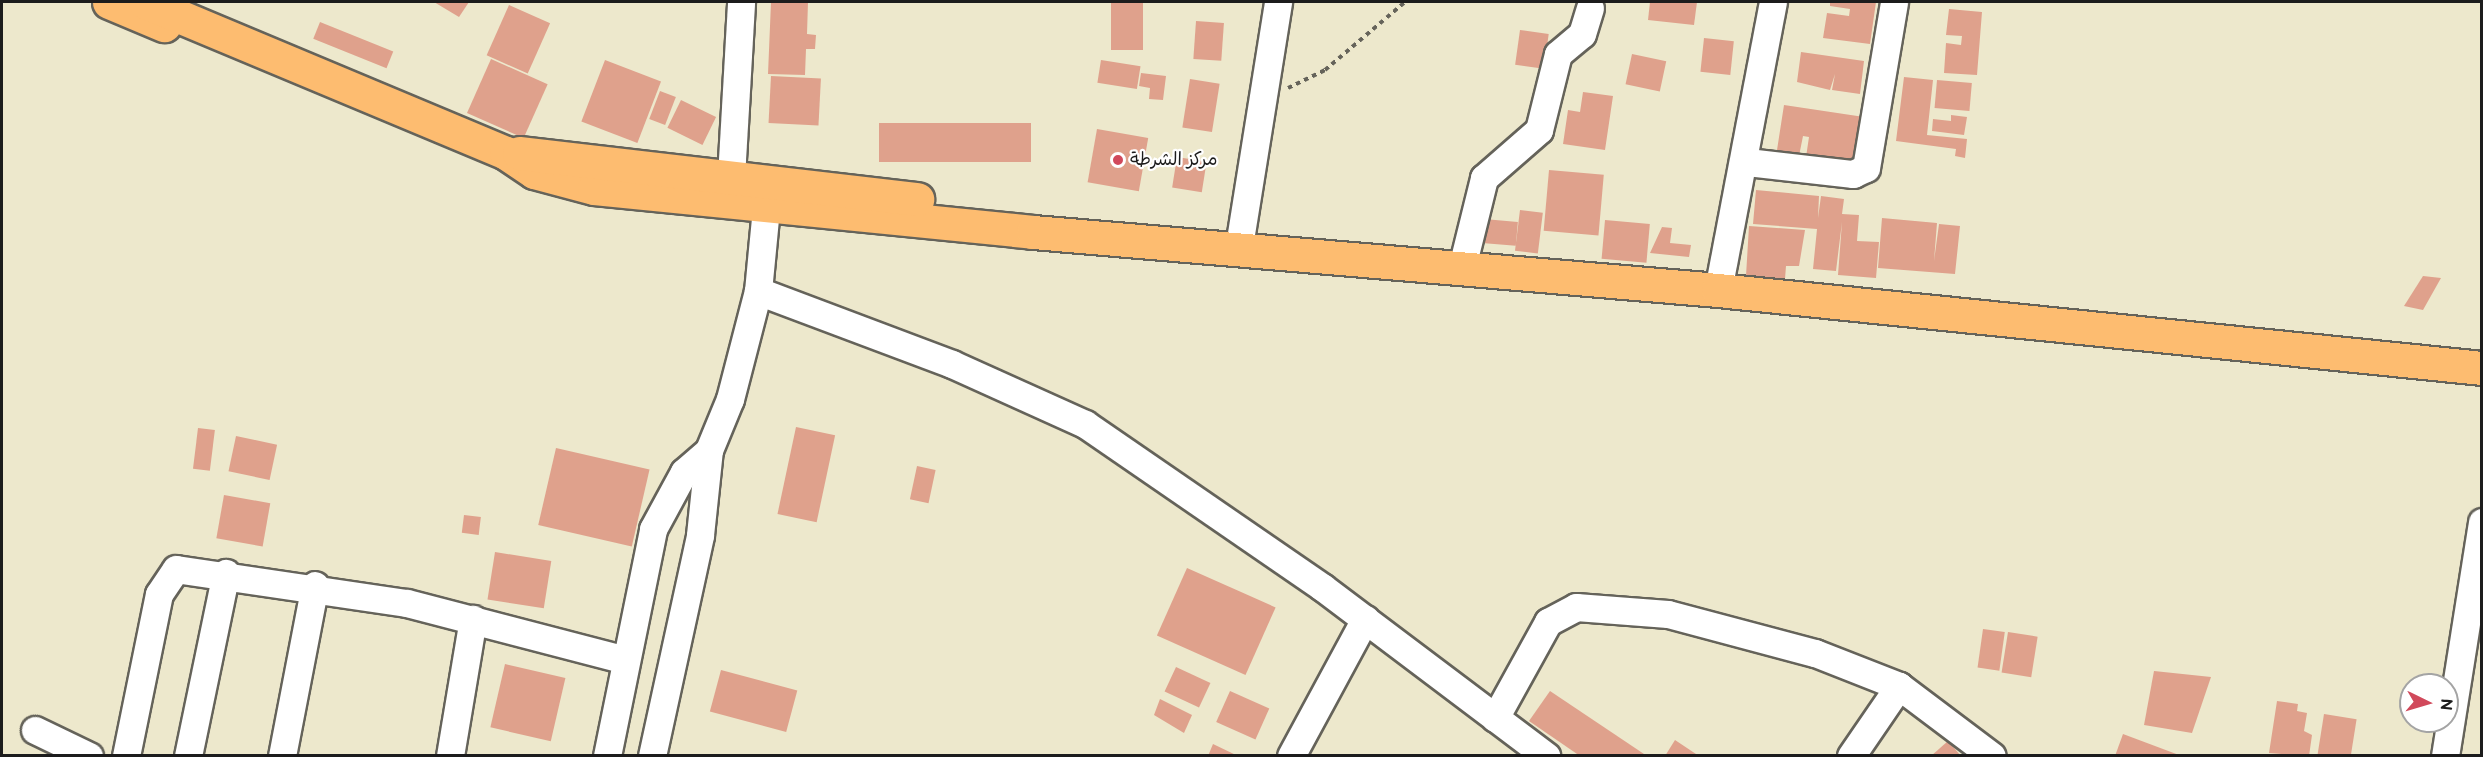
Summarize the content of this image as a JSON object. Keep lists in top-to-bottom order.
{
  "places": ["مركز الشرطة"],
  "north": "right"
}
